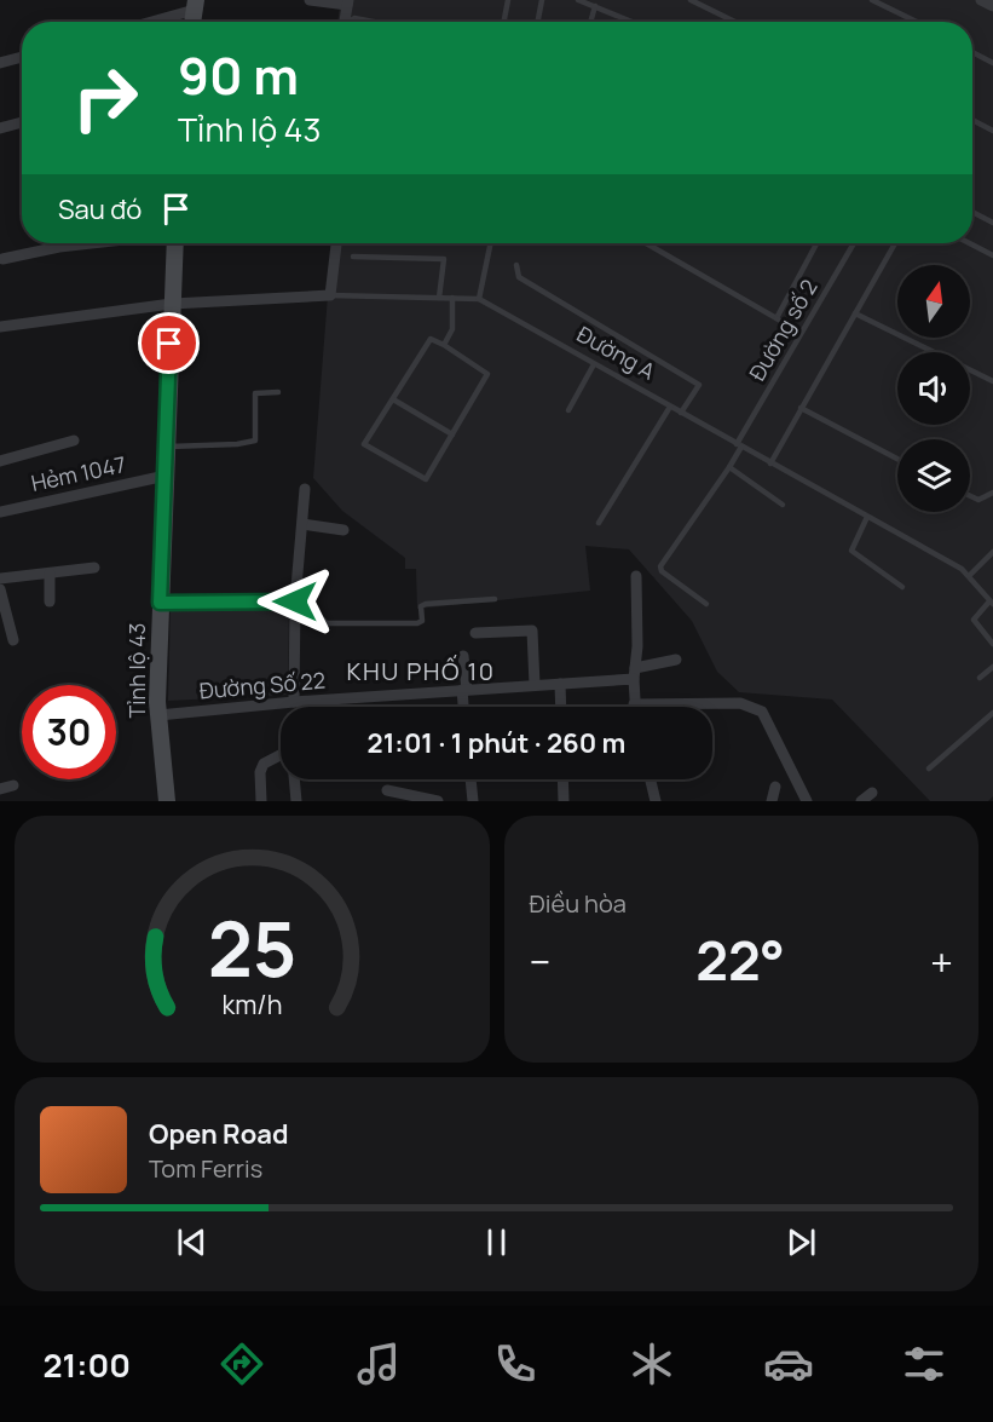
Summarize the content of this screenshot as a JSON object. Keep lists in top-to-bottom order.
{
  "streets": {
    "main road": ["Tỉnh lộ 43"],
    "street": ["Đường A", "Hẻm 1047", "Đường Số 22"],
    "lane": ["Đường số 2"]
  },
  "crossings": [
    ["Đường số 2", "Đường A"],
    ["Đường A", "Tỉnh lộ 43"],
    ["Hẻm 1047", "Tỉnh lộ 43"],
    ["Tỉnh lộ 43", "Đường Số 22"]
  ],
  "districts": ["KHU PHỐ 10"],
  "north": "top",
  "page": {
    "turn": ["90 m", "Tỉnh lộ 43"],
    "then": "Sau đó",
    "limit": "30",
    "trip": "21:01 · 1 phút · 260 m",
    "tile": "Điều hòa",
    "heat": ["−", "22°", "+"],
    "song": ["Open Road", "Tom Ferris"],
    "tabs": "21:00",
    "gauge": ["25", "km/h"]
  }
}
